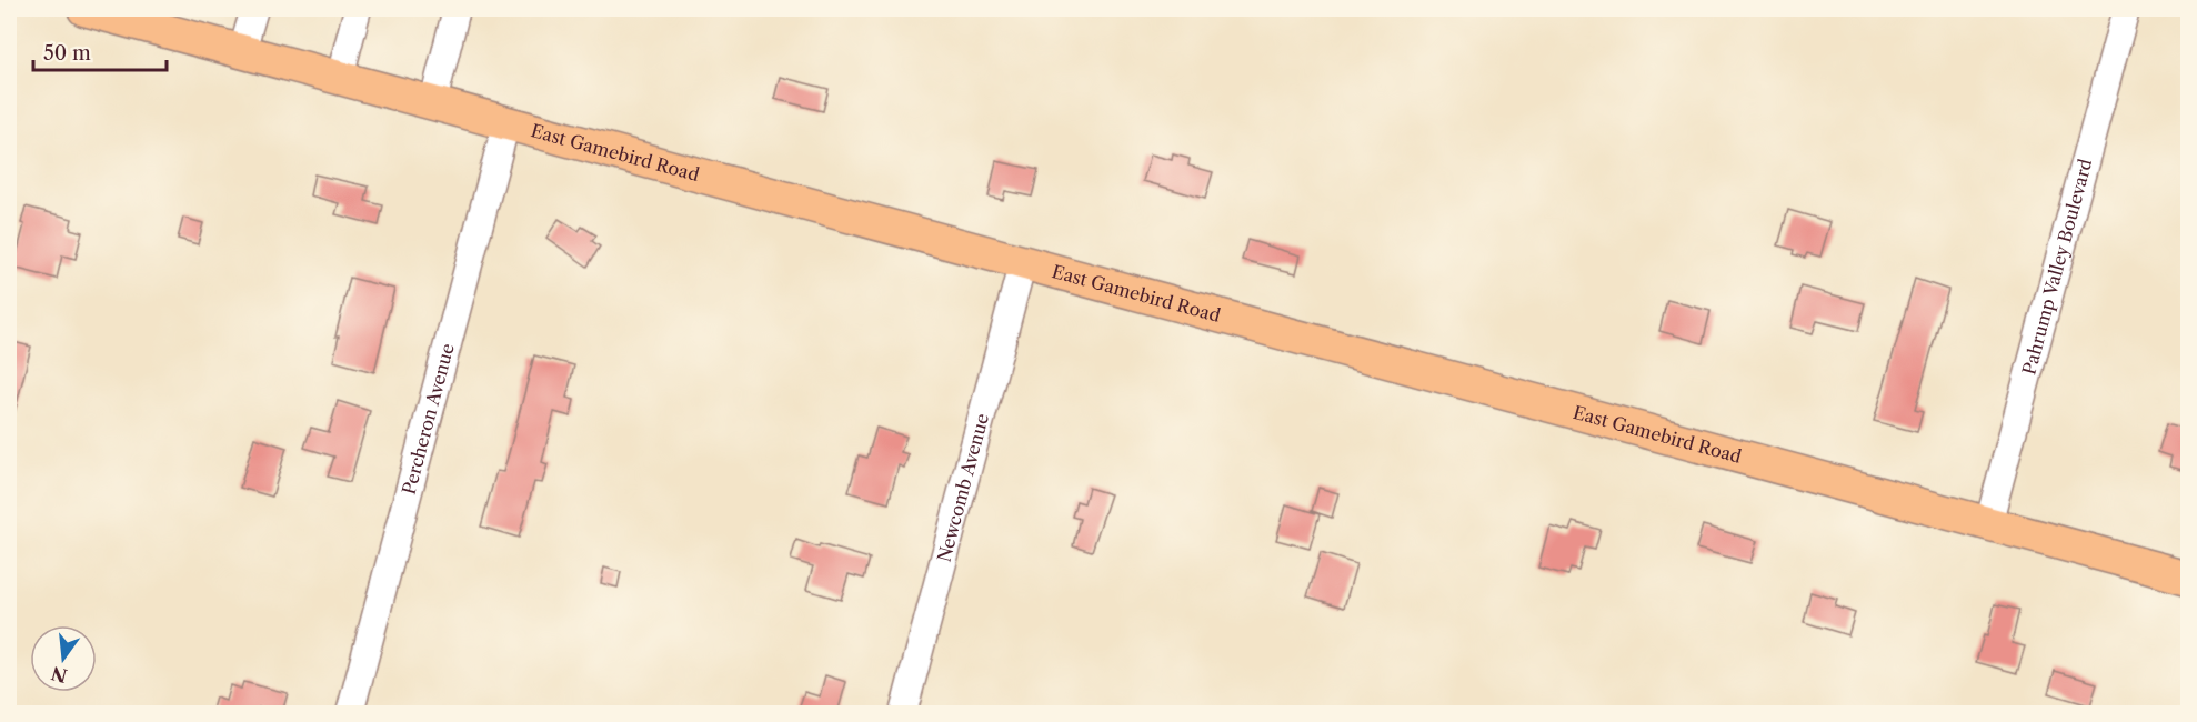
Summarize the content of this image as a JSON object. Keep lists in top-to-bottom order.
{
  "streets": {
    "main road": ["East Gamebird Road"],
    "street": ["Pahrump Valley Boulevard", "Percheron Avenue", "Newcomb Avenue"]
  },
  "crossings": [
    ["East Gamebird Road", "Pahrump Valley Boulevard"],
    ["East Gamebird Road", "Percheron Avenue"],
    ["East Gamebird Road", "Newcomb Avenue"]
  ],
  "scale_bar": "50 m",
  "north": "bottom"
}
